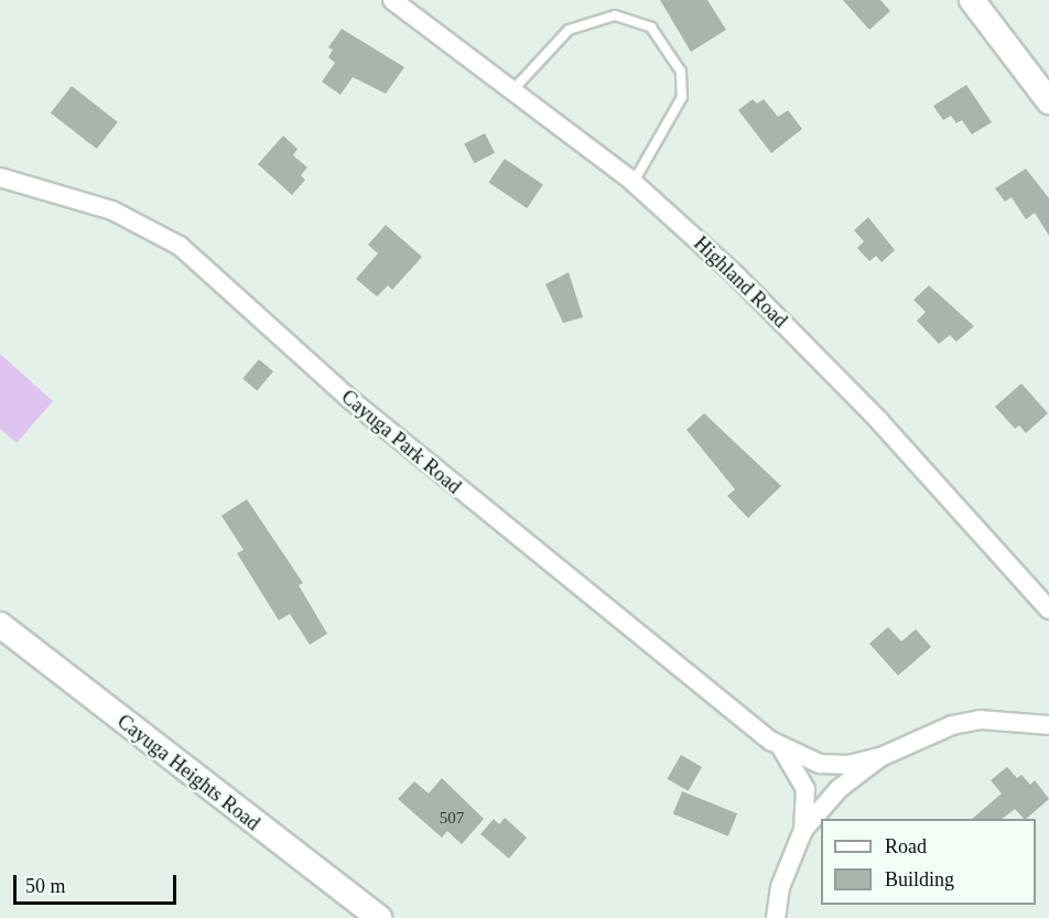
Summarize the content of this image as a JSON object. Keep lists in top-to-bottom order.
{
  "streets": {
    "street": ["Highland Road", "Cayuga Park Road", "Cayuga Heights Road"]
  },
  "house_numbers": ["507"],
  "legend": ["Road", "Building"],
  "scale_bar": "50 m"
}
